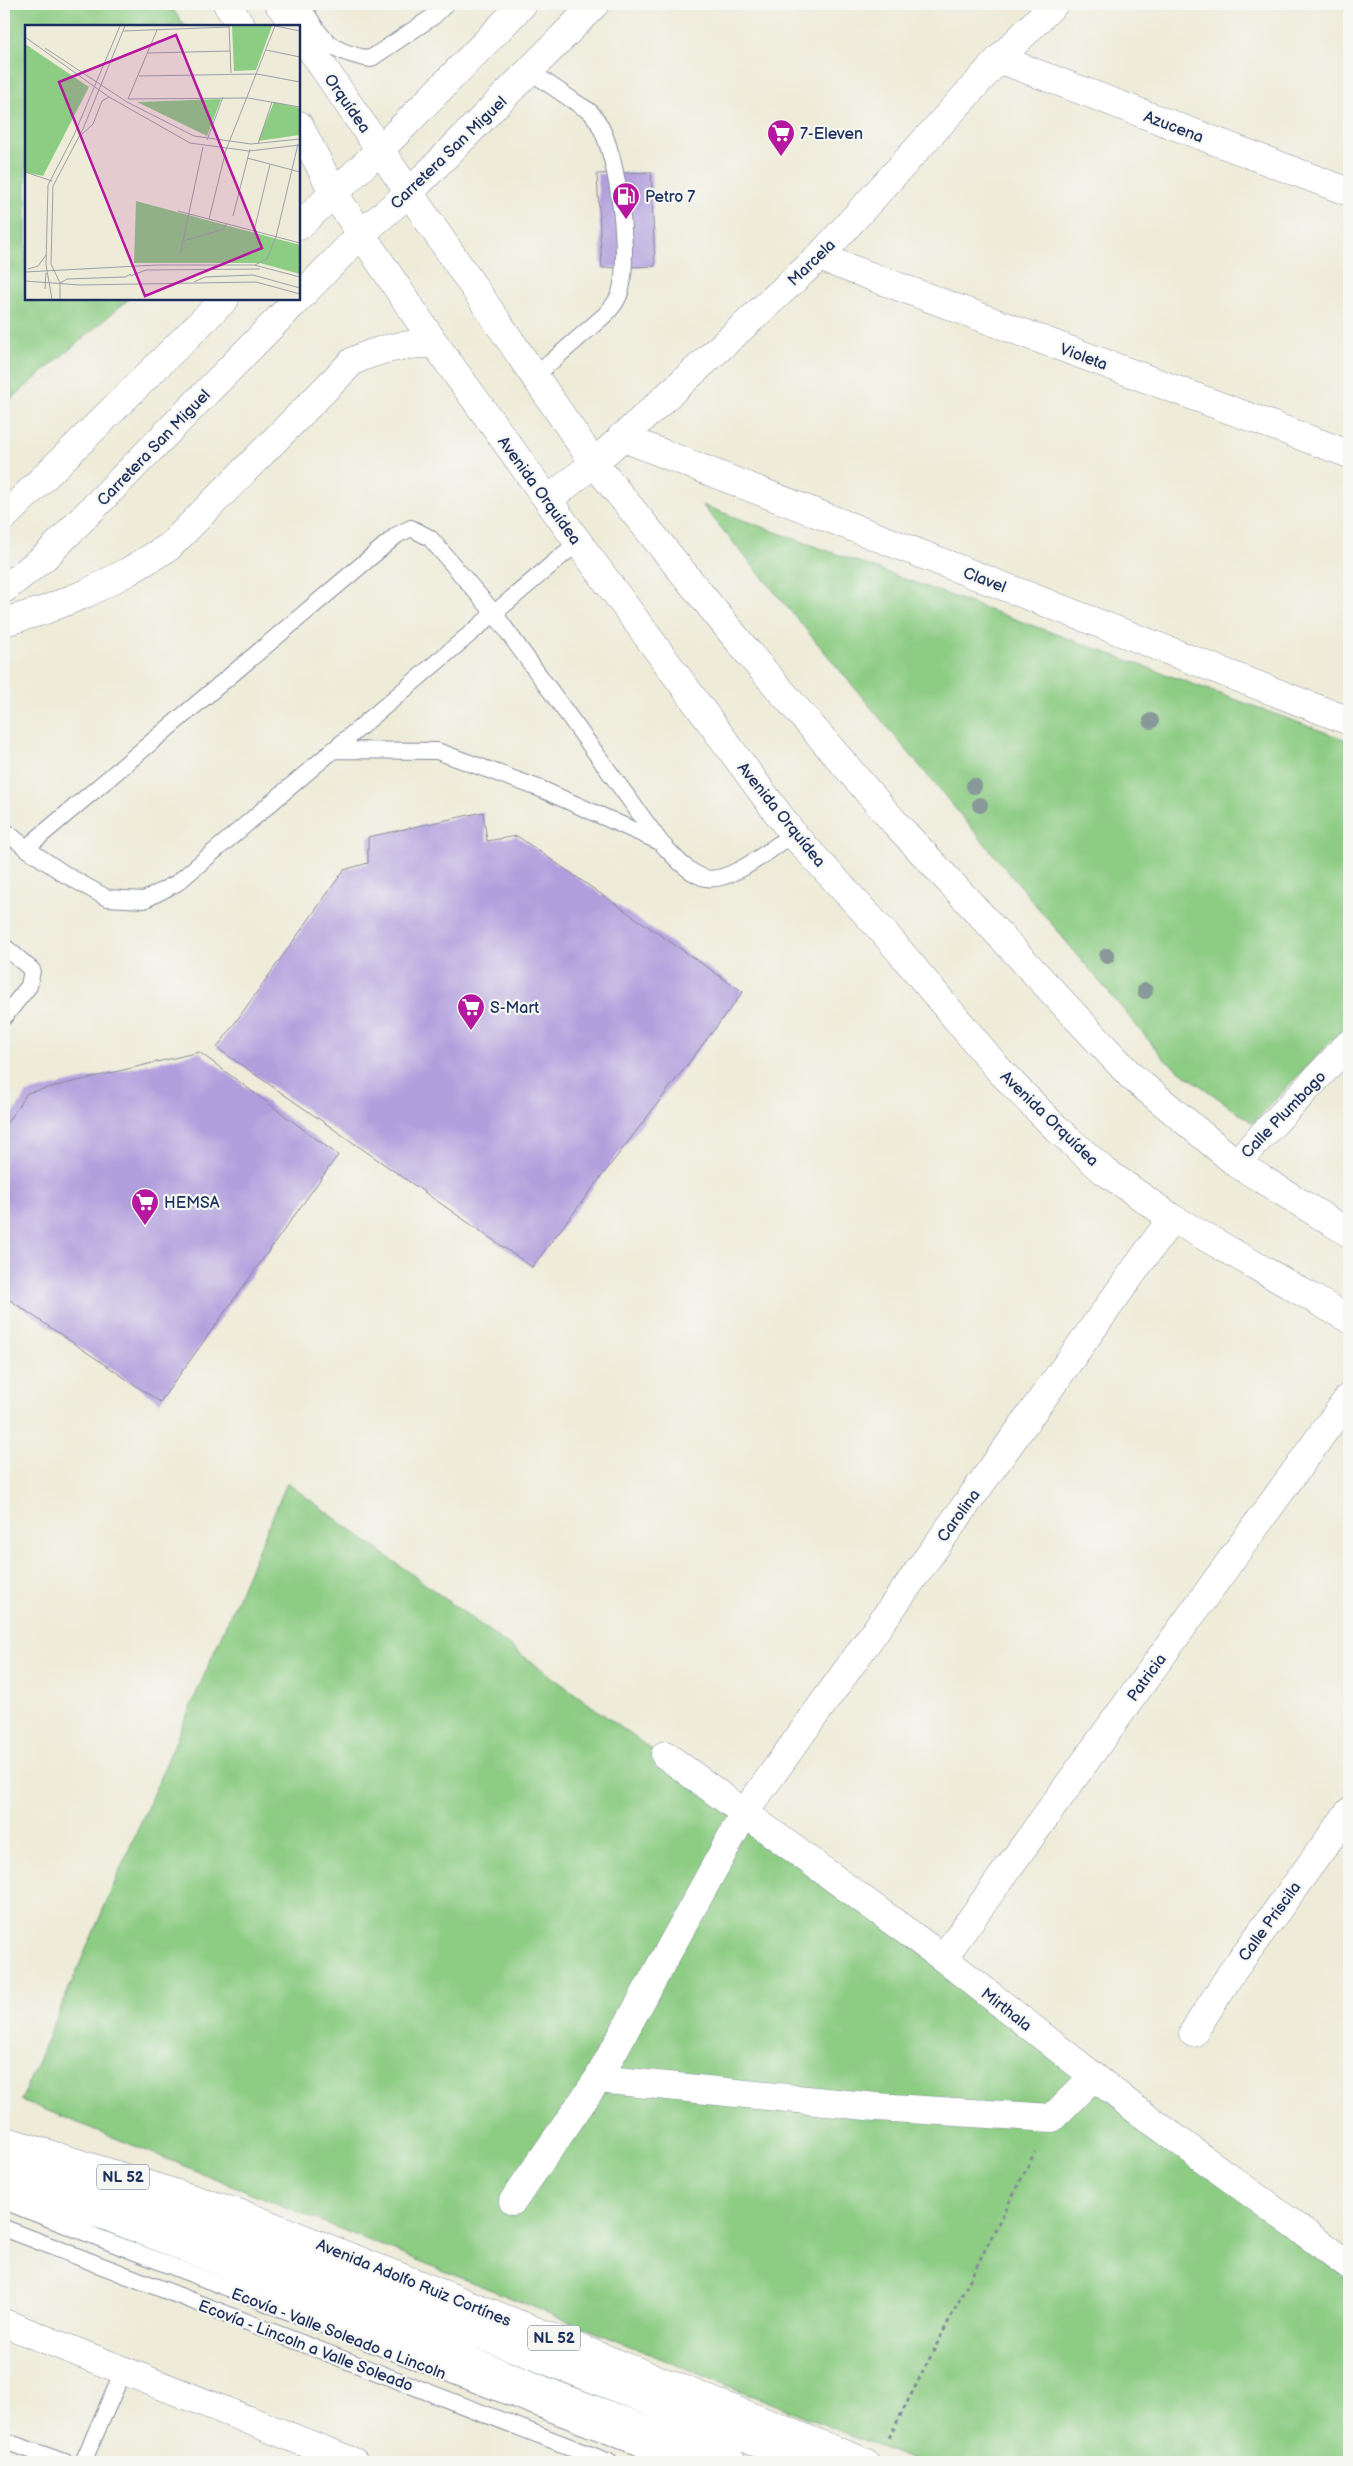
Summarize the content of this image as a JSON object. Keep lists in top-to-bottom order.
{
  "streets": {
    "street": [
      "Orquídea",
      "Azucena",
      "Carretera San Miguel",
      "Marcela",
      "Violeta",
      "Avenida Orquídea",
      "Clavel",
      "Calle Plumbago",
      "Carolina",
      "Patricia",
      "Calle Priscila",
      "Mirthala",
      "NL 52",
      "Avenida Adolfo Ruiz Cortínes"
    ],
    "lane": ["Ecovía - Valle Soleado a Lincoln", "Ecovía - Lincoln a Valle Soleado"]
  },
  "crossings": [
    ["Azucena", "Marcela"],
    ["Carretera San Miguel", "Avenida Orquídea"],
    ["Marcela", "Violeta"],
    ["Marcela", "Avenida Orquídea"],
    ["Marcela", "Clavel"],
    ["Avenida Orquídea", "Carolina"],
    ["Carolina", "Mirthala"],
    ["Patricia", "Mirthala"]
  ],
  "places": {
    "supermarket": ["7-Eleven", "S-Mart", "HEMSA"],
    "fuel station": ["Petro 7"]
  }
}
